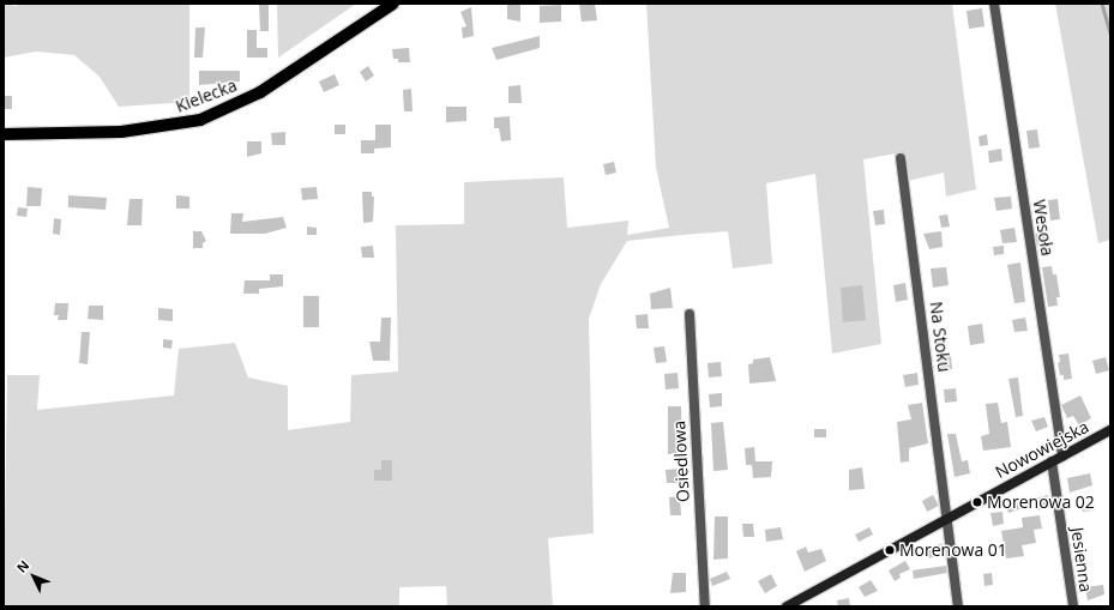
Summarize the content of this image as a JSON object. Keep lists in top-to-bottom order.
{
  "streets": {
    "main road": ["Kielecka"],
    "street": [
      "Wesoła",
      "Na Stoku",
      "Nowowiejska",
      "Osiedlowa",
      "Jesienna"
    ]
  },
  "crossings": [
    ["Wesoła", "Nowowiejska"],
    ["Na Stoku", "Nowowiejska"],
    ["Nowowiejska", "Jesienna"]
  ],
  "places": ["Morenowa 02", "Morenowa 01"],
  "north": "top left"
}
